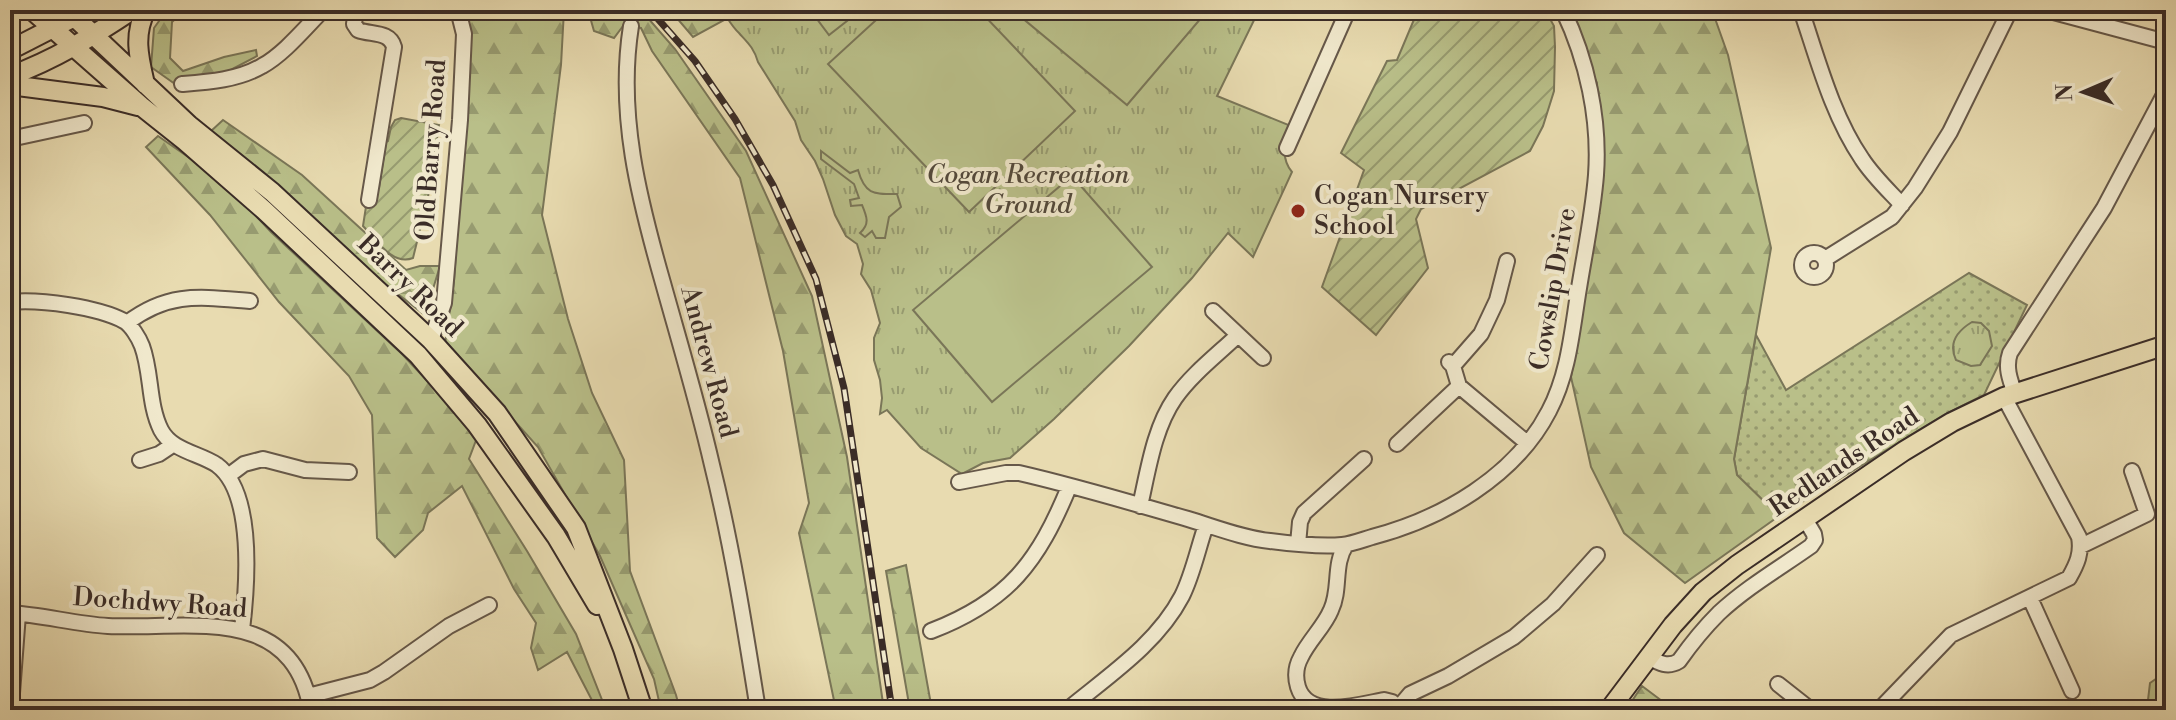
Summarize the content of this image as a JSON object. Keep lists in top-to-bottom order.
{
  "streets": {
    "main road": ["Barry Road", "Redlands Road"],
    "street": [
      "Old Barry Road",
      "Cowslip Drive",
      "Andrew Road",
      "Dochdwy Road"
    ]
  },
  "crossings": [
    ["Old Barry Road", "Barry Road"]
  ],
  "parks": ["Cogan Recreation Ground"],
  "places": ["Cogan Nursery School"],
  "north": "left"
}
